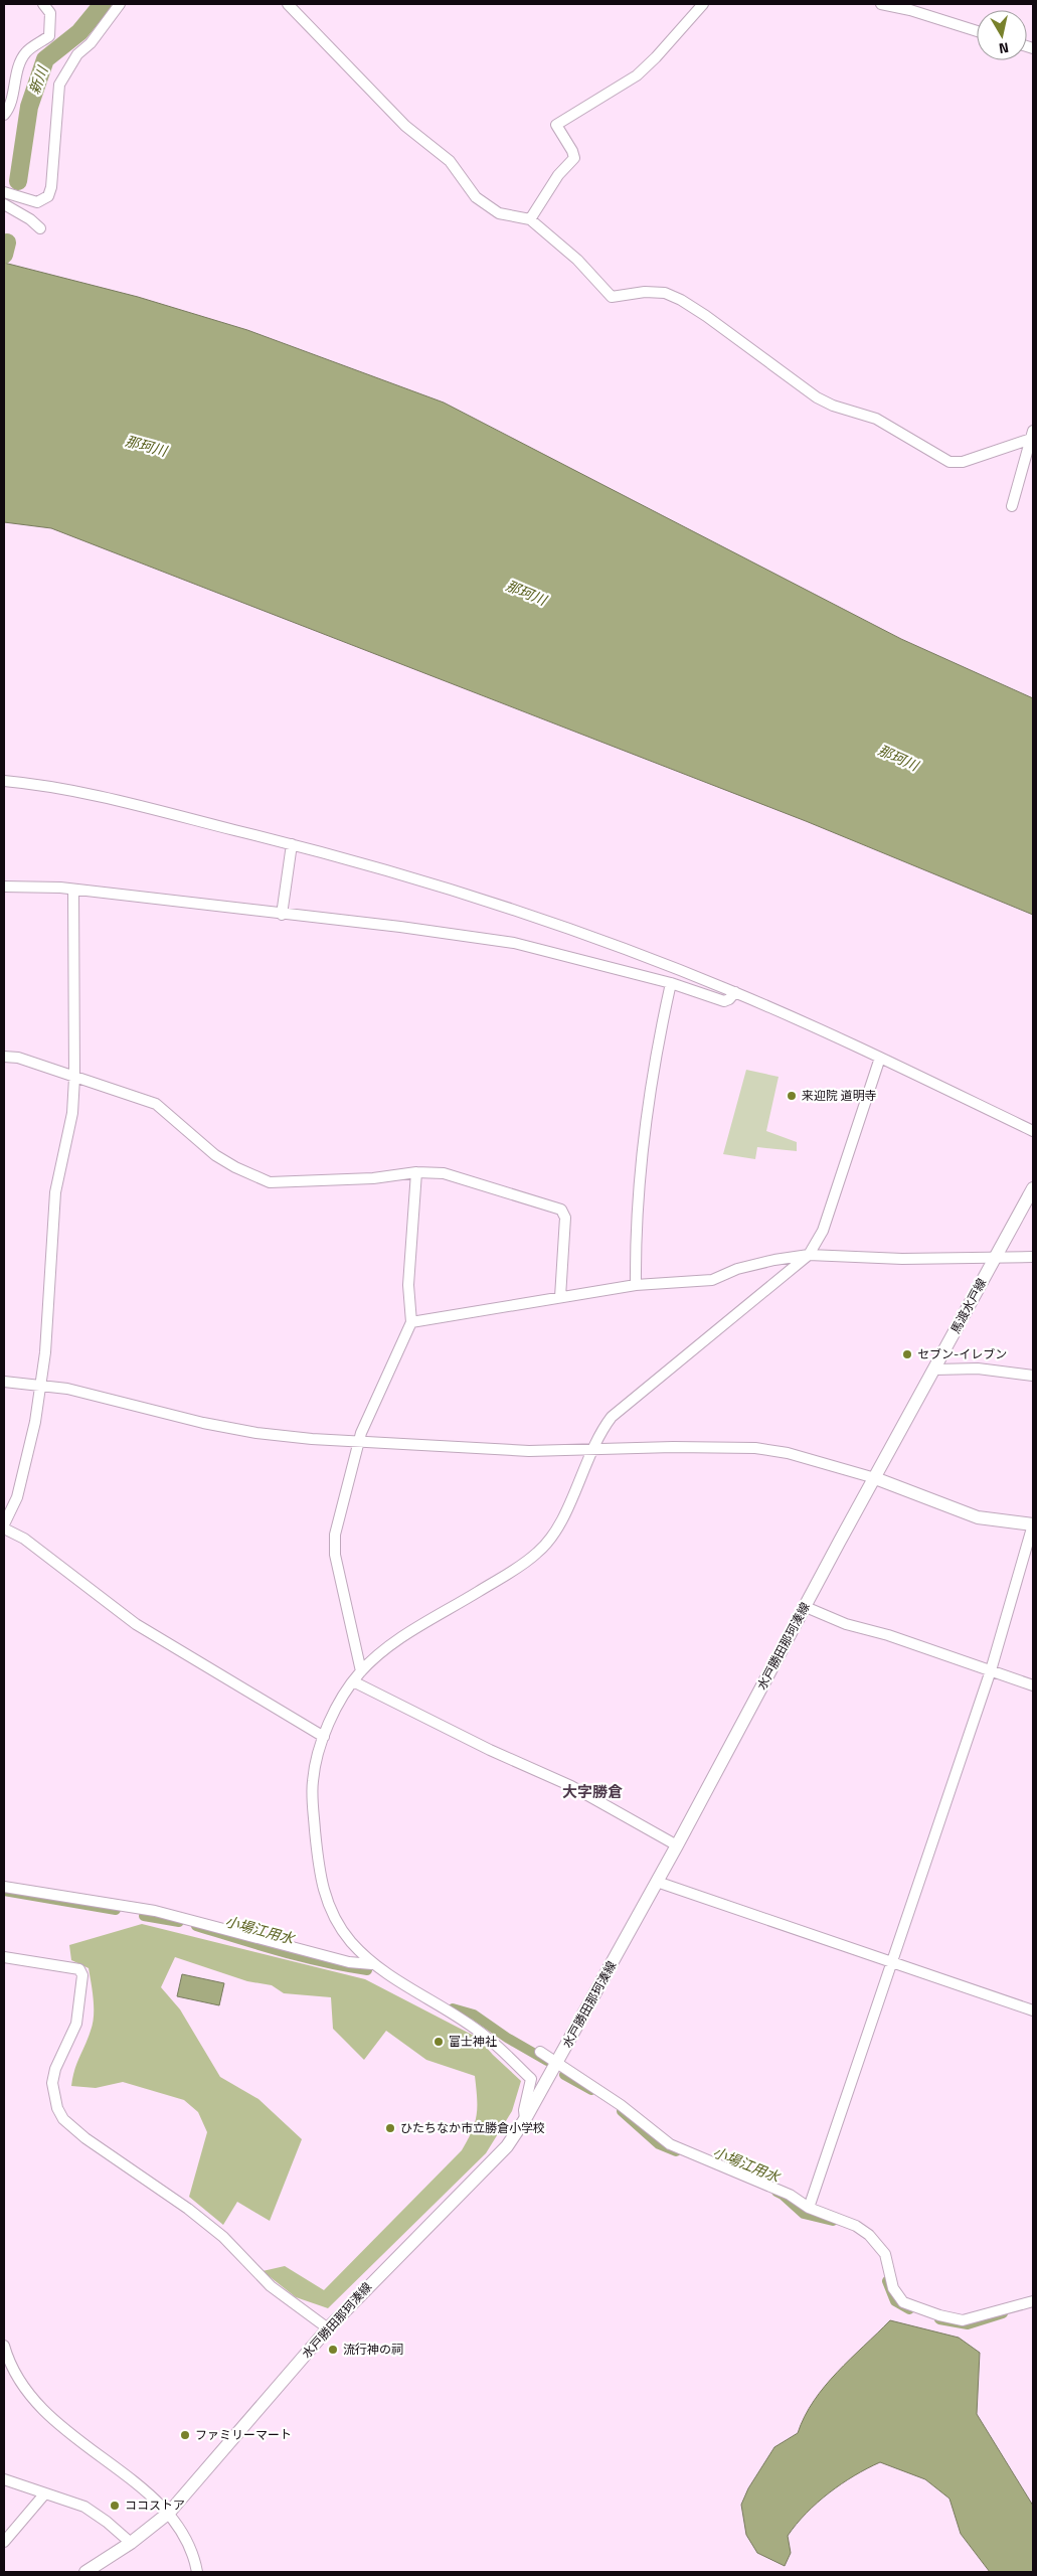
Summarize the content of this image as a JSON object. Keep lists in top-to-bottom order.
{
  "streets": {
    "main road": ["馬渡水戸線", "水戸勝田那珂湊線"]
  },
  "crossings": [
    ["馬渡水戸線", "水戸勝田那珂湊線"]
  ],
  "districts": ["大字勝倉"],
  "water": ["新川", "那珂川", "小場江用水"],
  "places": [
    "来迎院 道明寺",
    "セブン-イレブン",
    "富士神社",
    "ひたちなか市立勝倉小学校",
    "流行神の祠",
    "ファミリーマート",
    "ココストア"
  ],
  "north": "bottom"
}
